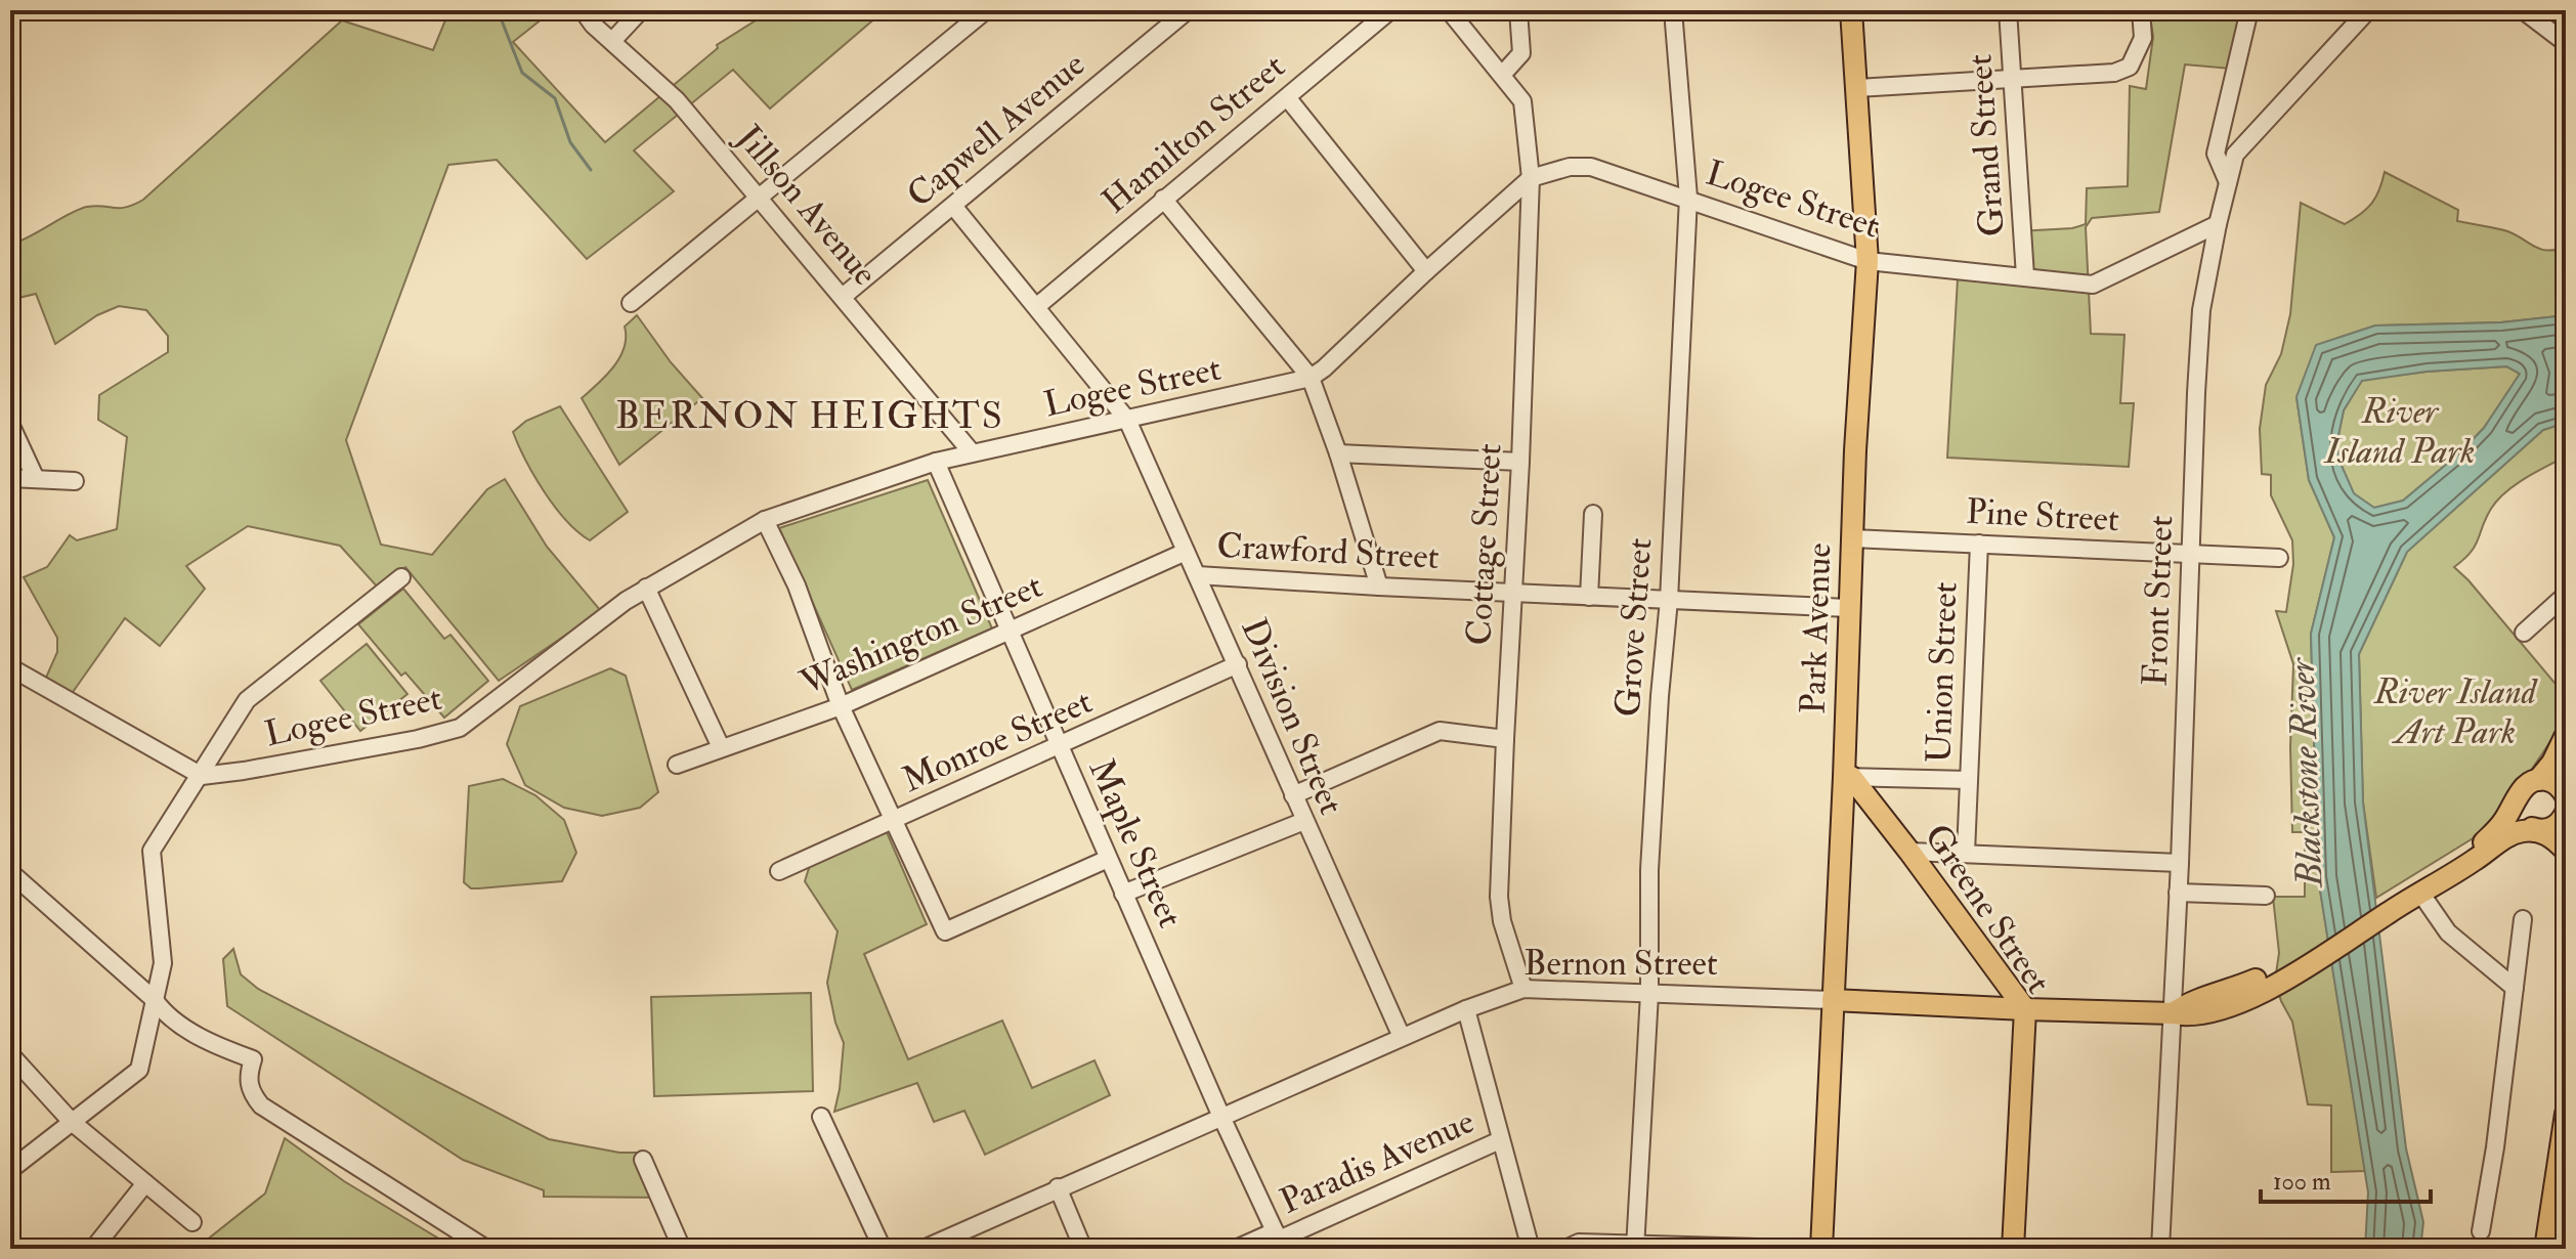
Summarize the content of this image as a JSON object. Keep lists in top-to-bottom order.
{
  "streets": {
    "main road": ["Park Avenue", "Greene Street", "Bernon Street"],
    "street": [
      "Capwell Avenue",
      "Hamilton Street",
      "Grand Street",
      "Logee Street",
      "Jillson Avenue",
      "Pine Street",
      "Cottage Street",
      "Crawford Street",
      "Front Street",
      "Grove Street",
      "Washington Street",
      "Union Street",
      "Division Street",
      "Monroe Street",
      "Maple Street",
      "Paradis Avenue"
    ]
  },
  "crossings": [
    ["Capwell Avenue", "Jillson Avenue"],
    ["Capwell Avenue", "Division Street"],
    ["Hamilton Street", "Division Street"],
    ["Grand Street", "Logee Street"],
    ["Logee Street", "Jillson Avenue"],
    ["Logee Street", "Cottage Street"],
    ["Logee Street", "Front Street"],
    ["Logee Street", "Grove Street"],
    ["Logee Street", "Park Avenue"],
    ["Logee Street", "Division Street"],
    ["Logee Street", "Maple Street"],
    ["Pine Street", "Front Street"],
    ["Pine Street", "Park Avenue"],
    ["Pine Street", "Union Street"],
    ["Cottage Street", "Crawford Street"],
    ["Cottage Street", "Bernon Street"],
    ["Crawford Street", "Grove Street"],
    ["Crawford Street", "Park Avenue"],
    ["Crawford Street", "Division Street"],
    ["Front Street", "Bernon Street"],
    ["Grove Street", "Bernon Street"],
    ["Park Avenue", "Greene Street"],
    ["Park Avenue", "Bernon Street"],
    ["Washington Street", "Division Street"],
    ["Washington Street", "Maple Street"],
    ["Division Street", "Monroe Street"],
    ["Division Street", "Bernon Street"],
    ["Monroe Street", "Maple Street"],
    ["Maple Street", "Bernon Street"],
    ["Maple Street", "Paradis Avenue"],
    ["Greene Street", "Bernon Street"]
  ],
  "districts": ["BERNON HEIGHTS"],
  "water": ["Blackstone River"],
  "parks": ["River Island Park", "River Island Art Park"],
  "scale_bar": "100 m"
}
